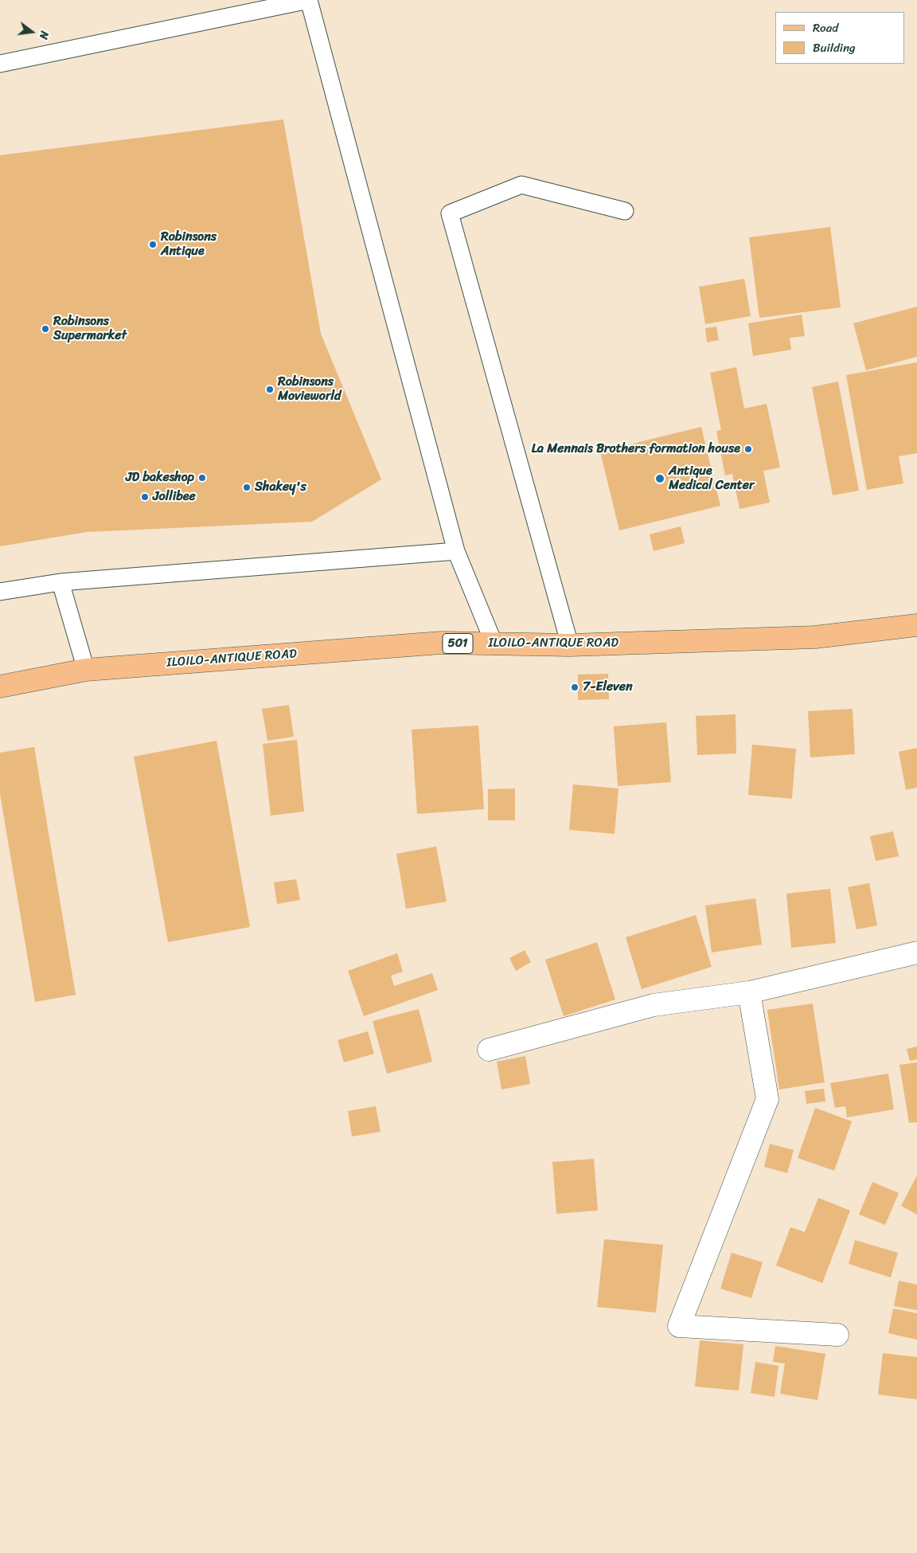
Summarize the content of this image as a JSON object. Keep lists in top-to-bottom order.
{
  "streets": {
    "main road": ["501", "ILOILO-ANTIQUE ROAD"]
  },
  "places": [
    "Robinsons Antique",
    "Robinsons Supermarket",
    "Robinsons Movieworld",
    "La Mennais Brothers formation house",
    "JD bakeshop",
    "Antique Medical Center",
    "Shakey's",
    "Jollibee",
    "7-Eleven"
  ],
  "legend": ["Road", "Building"],
  "north": "right"
}
